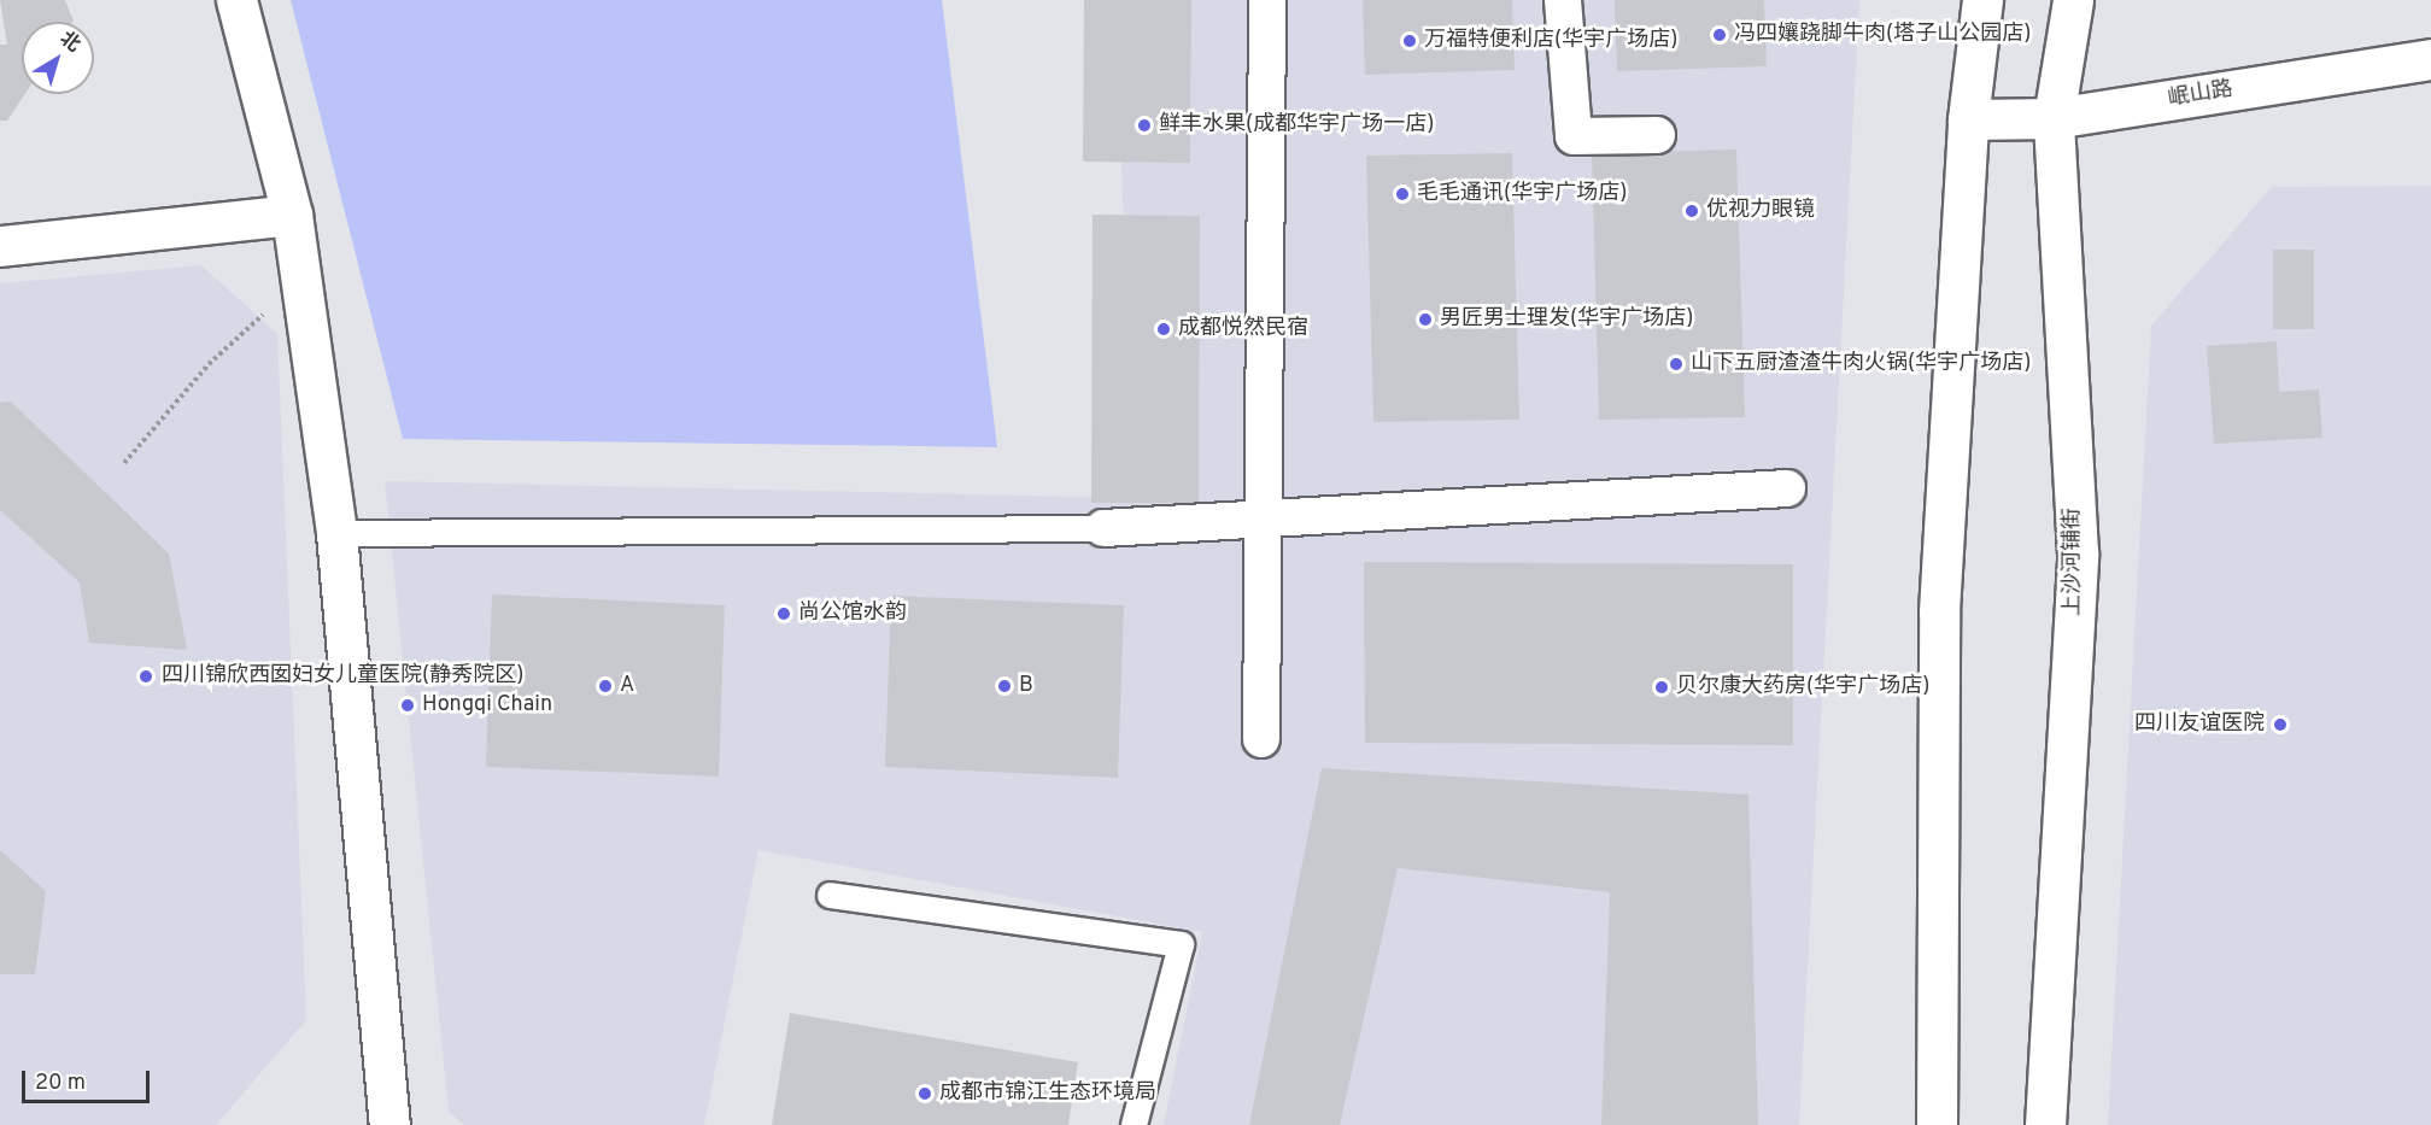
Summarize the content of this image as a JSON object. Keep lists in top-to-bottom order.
{
  "streets": {
    "main road": ["岷山路", "上沙河铺街"]
  },
  "crossings": [
    ["岷山路", "上沙河铺街"]
  ],
  "places": [
    "冯四孃跷脚牛肉(塔子山公园店)",
    "万福特便利店(华宇广场店)",
    "鲜丰水果(成都华宇广场一店)",
    "毛毛通讯(华宇广场店)",
    "优视力眼镜",
    "男匠男士理发(华宇广场店)",
    "成都悦然民宿",
    "山下五厨渣渣牛肉火锅(华宇广场店)",
    "尚公馆·水韵",
    "四川锦欣西囡妇女儿童医院(静秀院区)",
    "A",
    "B",
    "贝尔康大药房(华宇广场店)",
    "Hongqi Chain",
    "四川友谊医院",
    "成都市锦江生态环境局"
  ],
  "scale_bar": "20 m",
  "north": "top right"
}
